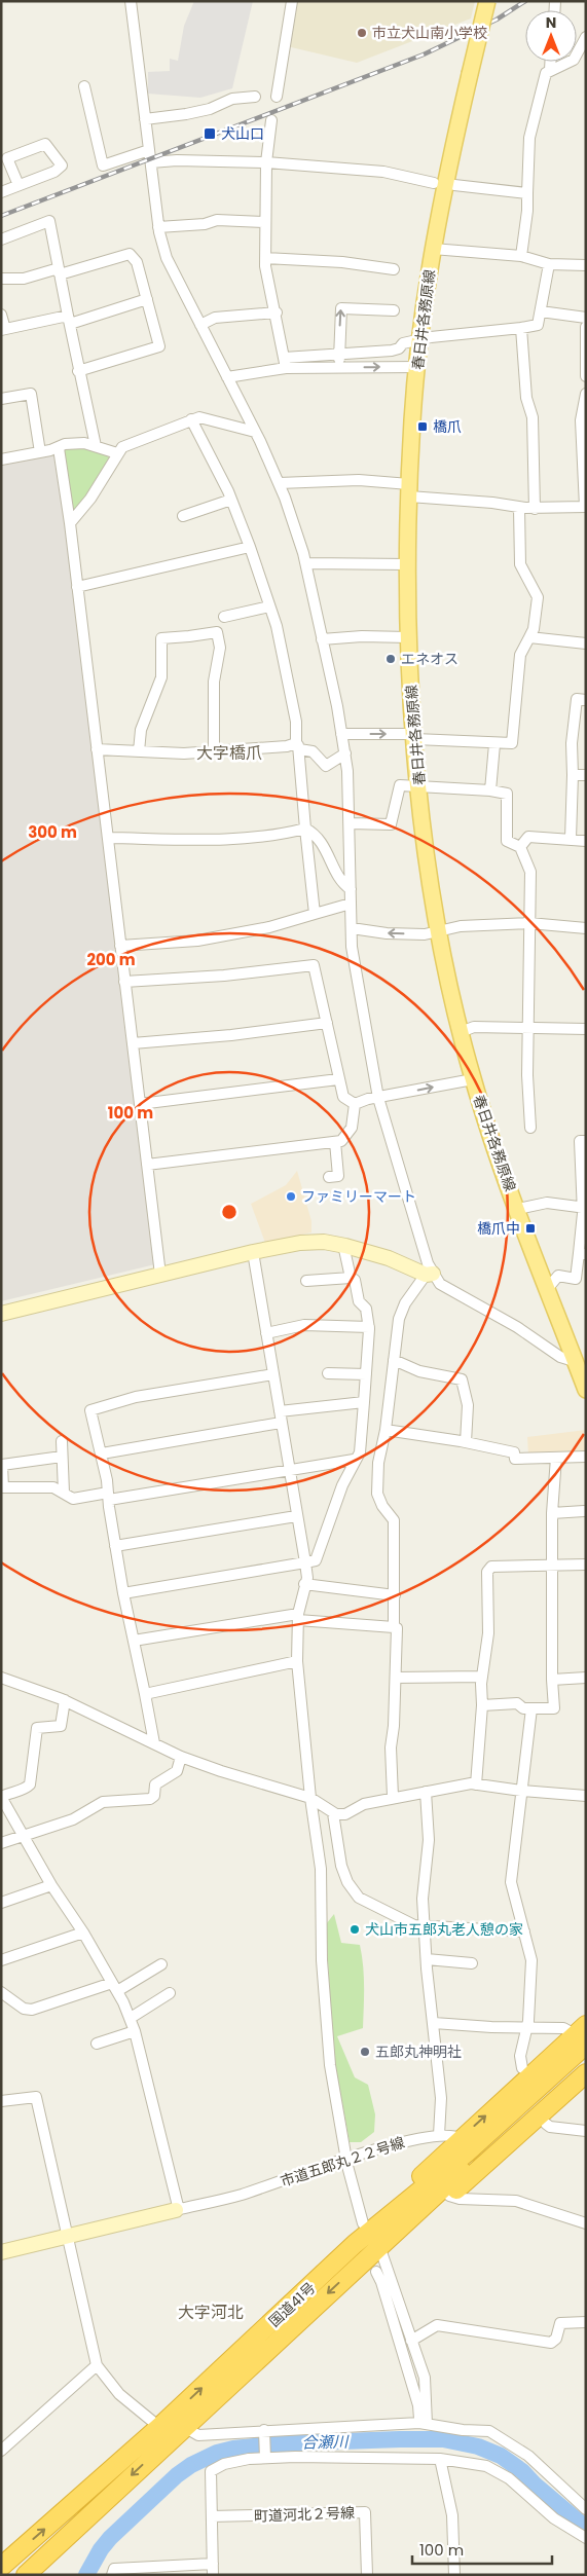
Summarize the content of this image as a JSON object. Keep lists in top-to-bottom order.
{
  "streets": {
    "highway": ["国道41号"],
    "main road": ["春日井各務原線"],
    "street": ["市道五郎丸２２号線", "町道河北２号線"]
  },
  "districts": ["大字橋爪", "大字河北"],
  "water": ["合瀬川"],
  "places": {
    "other": [
      "市立犬山南小学校",
      "エネオス",
      "ファミリーマート",
      "犬山市五郎丸老人憩の家",
      "五郎丸神明社"
    ],
    "transit": ["犬山口", "橋爪", "橋爪中"]
  },
  "scale_bar": "100 m",
  "north": "top",
  "rings": ["300 m", "200 m", "100 m"]
}
